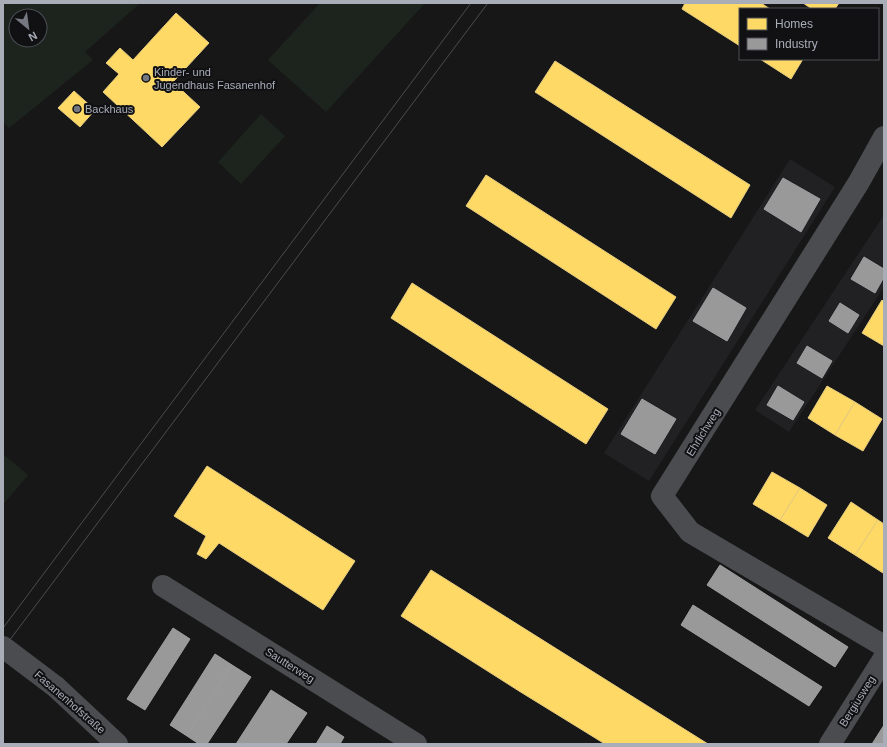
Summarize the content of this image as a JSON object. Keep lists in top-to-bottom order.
{
  "streets": {
    "street": [
      "Ehrlichweg",
      "Sautterweg",
      "Bergiusweg",
      "Fasanenhofstraße"
    ]
  },
  "places": ["Kinder- und Jugendhaus Fasanenhof", "Backhaus"],
  "legend": ["Homes", "Industry"],
  "north": "bottom right"
}
